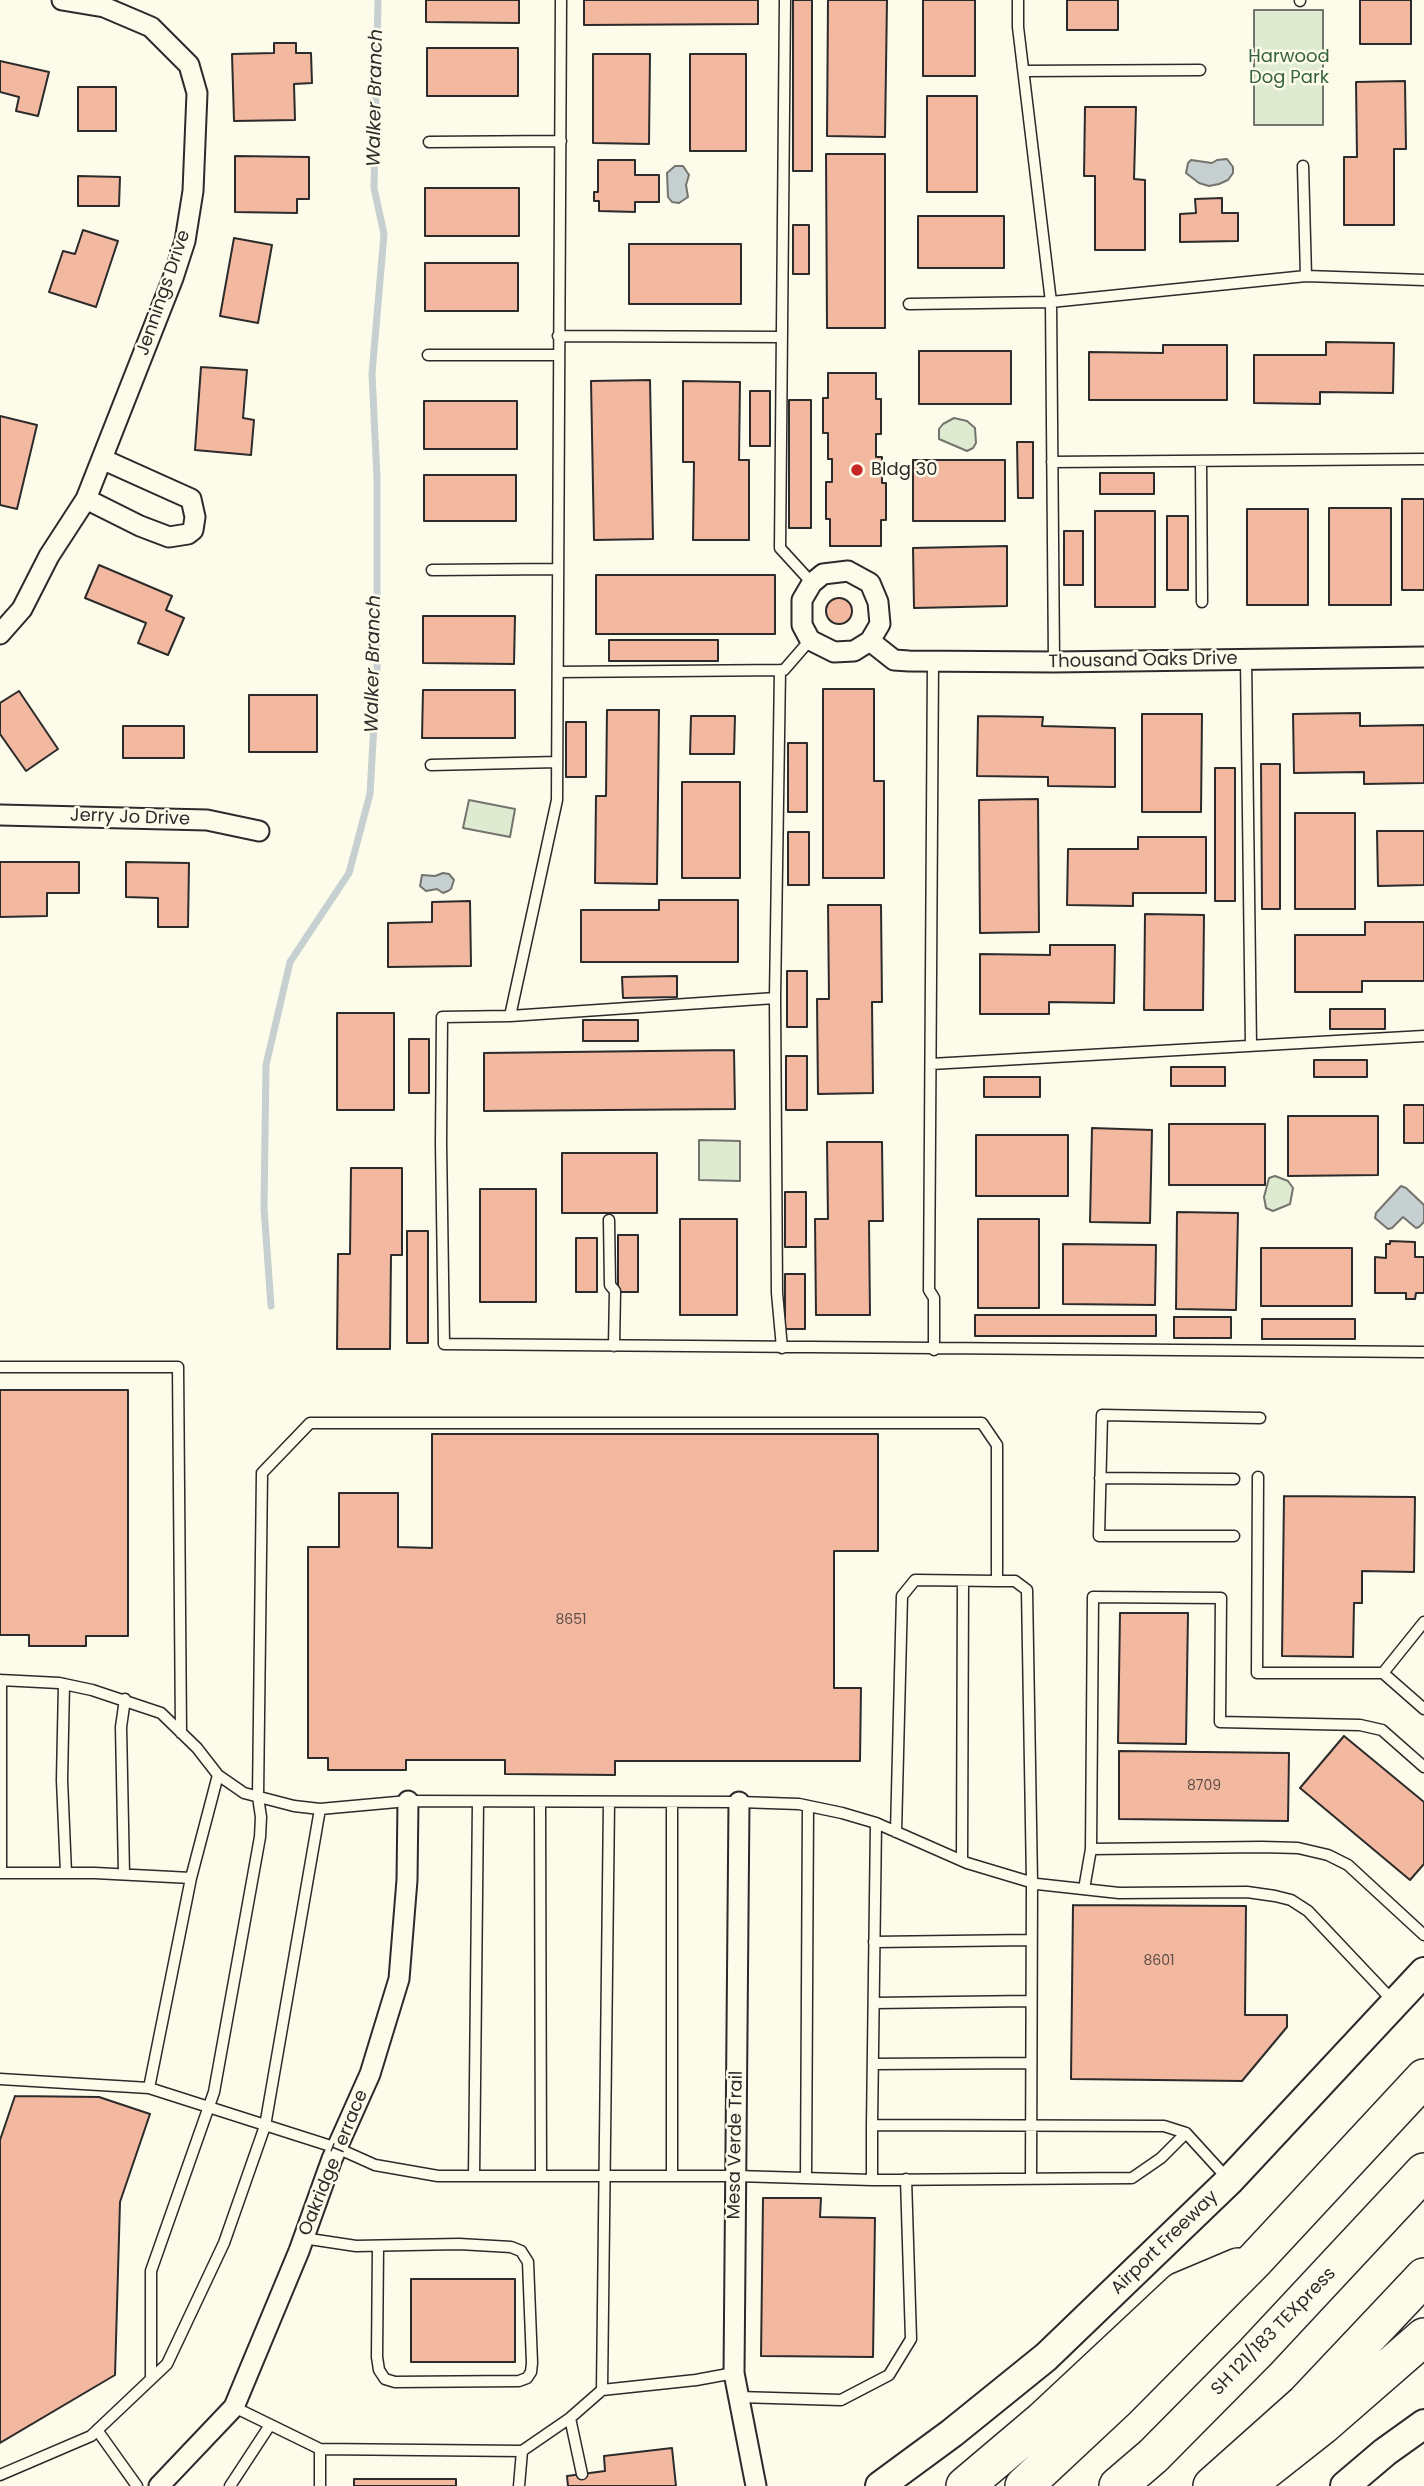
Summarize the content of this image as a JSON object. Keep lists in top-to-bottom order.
{
  "streets": {
    "highway": ["SH 121/183 TEXpress"],
    "main road": ["Airport Freeway"],
    "street": [
      "Jennings Drive",
      "Thousand Oaks Drive",
      "Jerry Jo Drive",
      "Mesa Verde Trail",
      "Oakridge Terrace"
    ]
  },
  "water": ["Walker Branch"],
  "parks": ["Harwood Dog Park"],
  "places": ["Bldg 30"],
  "house_numbers": ["8651", "8709", "8601"]
}
